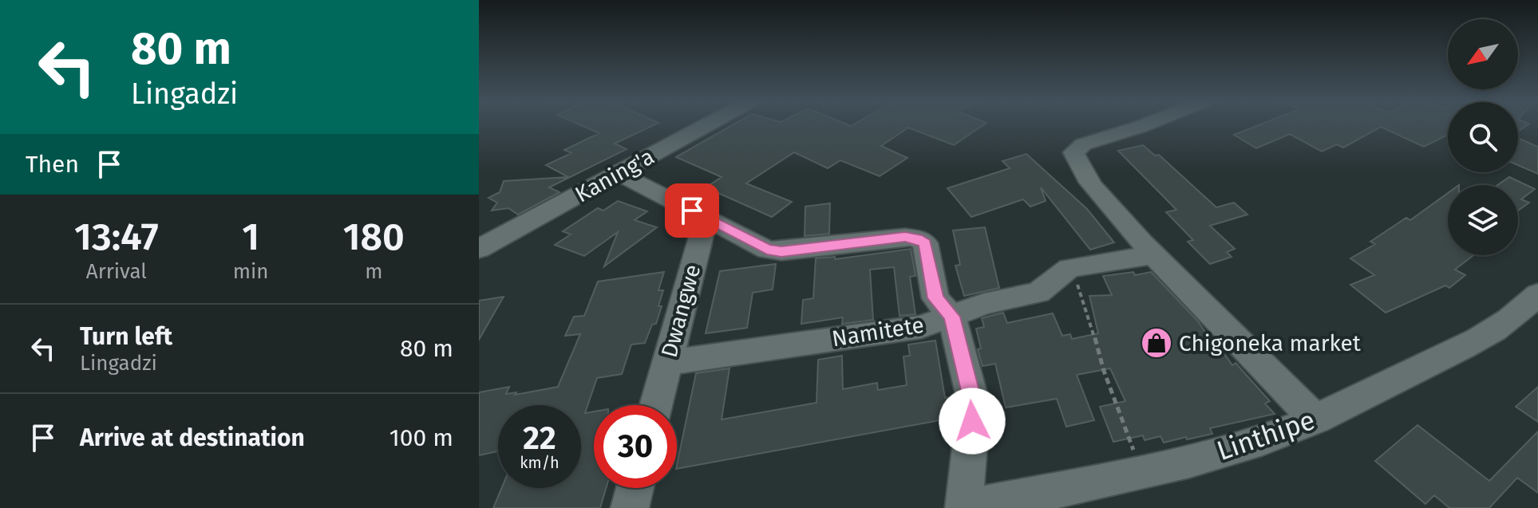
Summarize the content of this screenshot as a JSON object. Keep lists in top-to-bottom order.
{
  "streets": {
    "street": [
      "Kaning'a",
      "Dwangwe",
      "Namitete",
      "Linthipe"
    ]
  },
  "crossings": [
    ["Dwangwe", "Namitete"]
  ],
  "places": {
    "shop": ["Chigoneka market"]
  },
  "north": "bottom left",
  "page": {
    "turn": ["80 m", "Lingadzi"],
    "then": "Then",
    "eta": [
      "13:47",
      "Arrival",
      "1",
      "min",
      "180",
      "m"
    ],
    "list": [
      {
        "name": "Turn left",
        "note": "Lingadzi",
        "value": "80 m"
      },
      {
        "name": "Arrive at destination",
        "value": "100 m"
      }
    ],
    "speed": "22 km/h",
    "limit": "30"
  }
}
